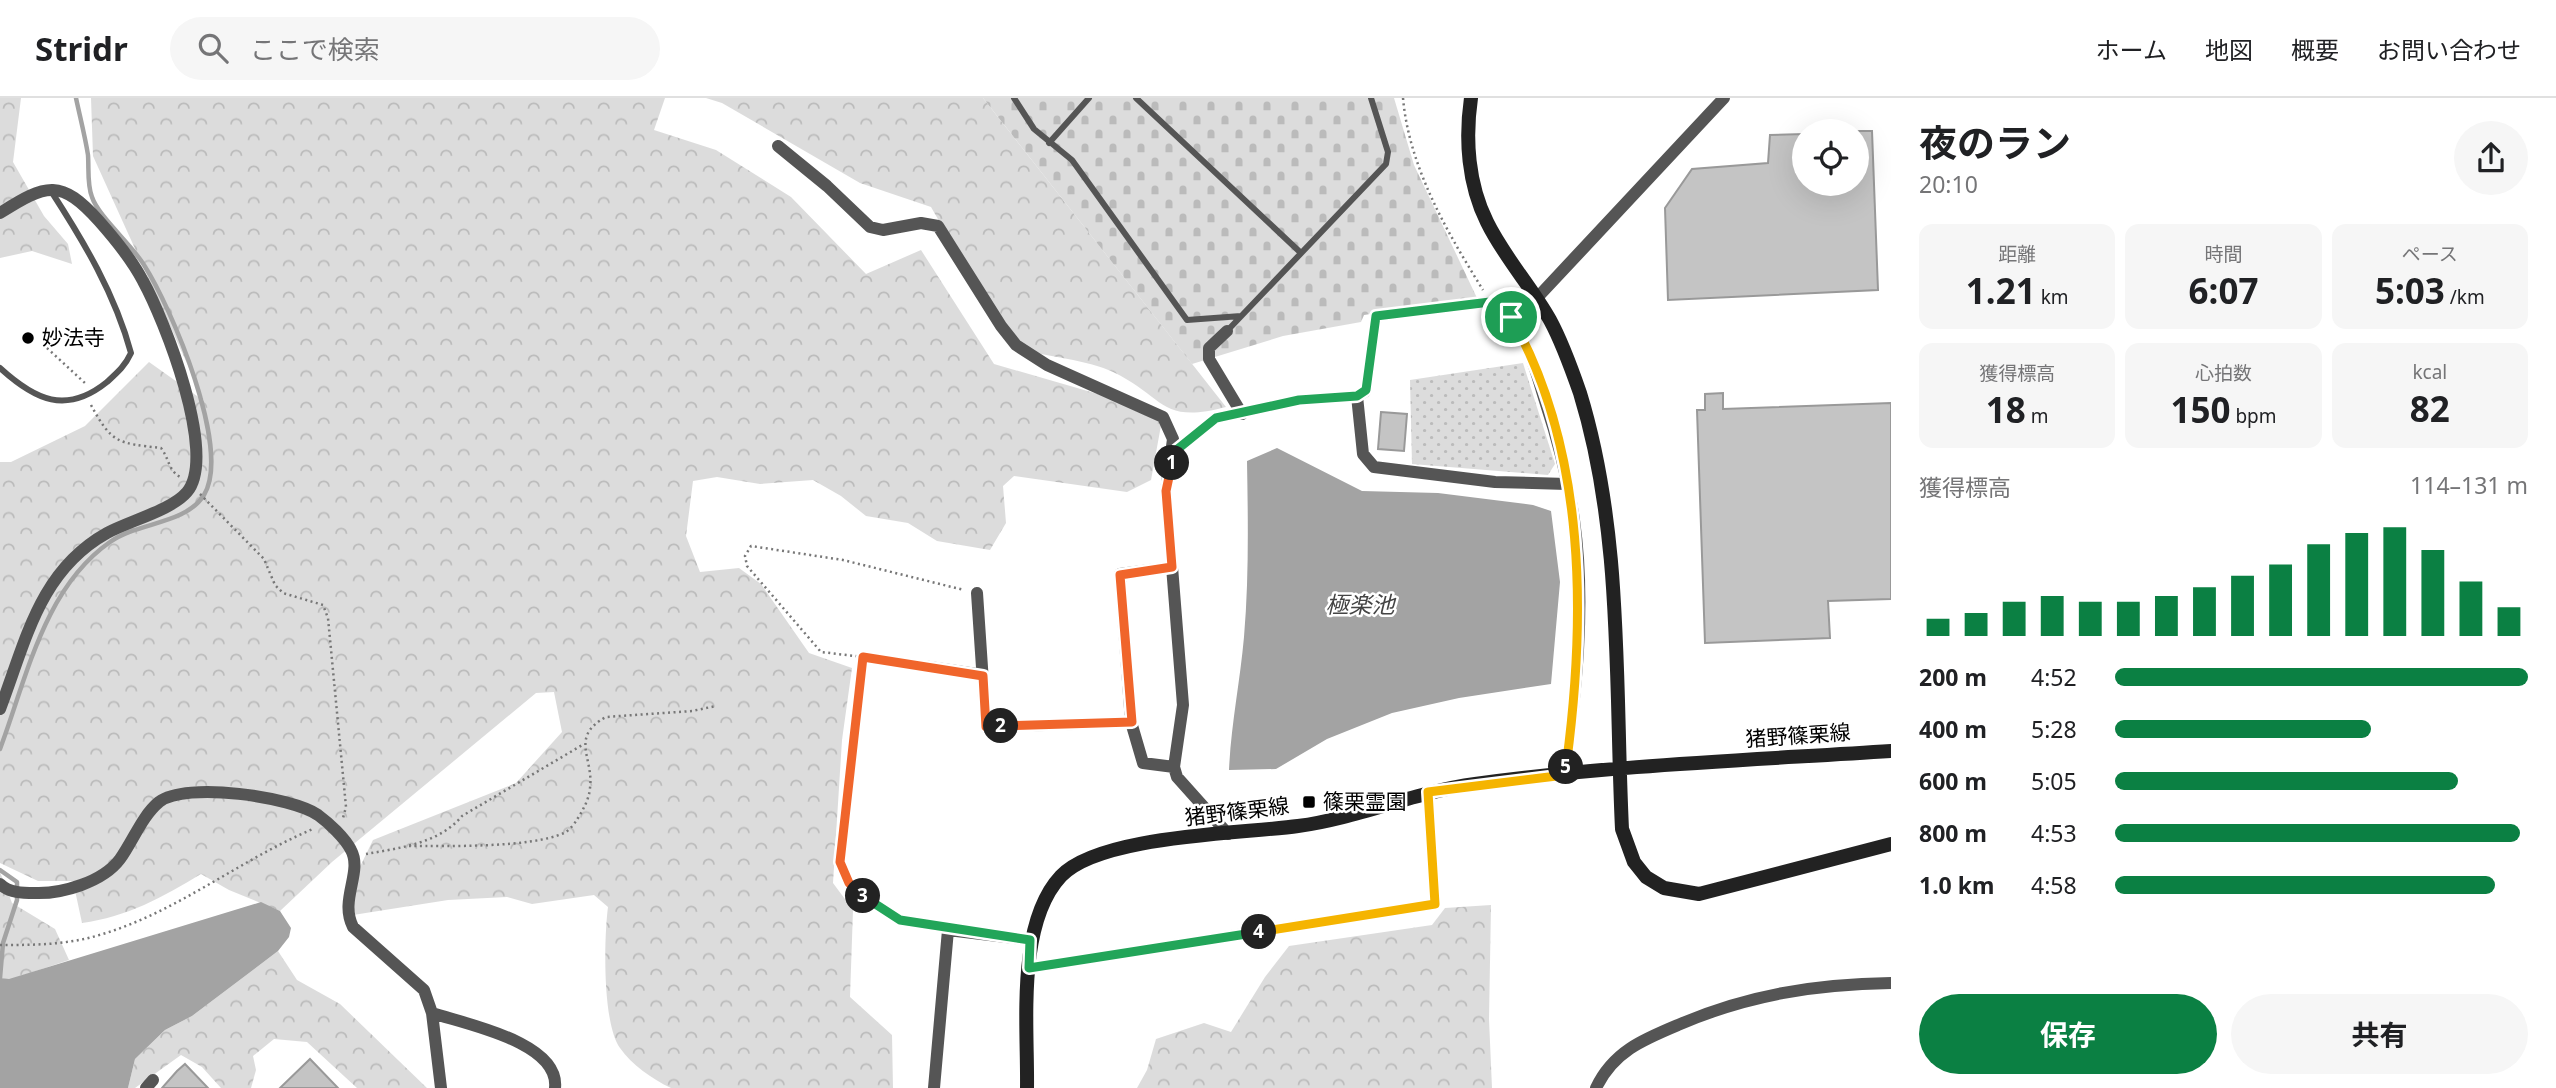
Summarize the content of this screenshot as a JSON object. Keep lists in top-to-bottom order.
{
  "streets": {
    "main road": ["猪野篠栗線"]
  },
  "water": ["極楽池"],
  "places": {
    "other": ["妙法寺"],
    "transit": ["篠栗霊園"]
  },
  "page": {
    "header": "Stridr",
    "search": "ここで検索",
    "nav": [
      "ホーム",
      "地図",
      "概要",
      "お問い合わせ"
    ],
    "heading": ["夜のラン", "20:10"],
    "stats": [
      ["距離", "1.21 km"],
      ["時間", "6:07"],
      ["ペース", "5:03 /km"],
      ["獲得標高", "18 m"],
      ["心拍数", "150 bpm"],
      ["kcal", "82"]
    ],
    "pins": [
      "1",
      "2",
      "5",
      "3",
      "4"
    ],
    "chart": ["獲得標高", "114–131 m"],
    "list": [
      {
        "name": "200 m",
        "note": "4:52"
      },
      {
        "name": "400 m",
        "note": "5:28"
      },
      {
        "name": "600 m",
        "note": "5:05"
      },
      {
        "name": "800 m",
        "note": "4:53"
      },
      {
        "name": "1.0 km",
        "note": "4:58"
      }
    ],
    "buttons": ["保存", "共有"]
  }
}
